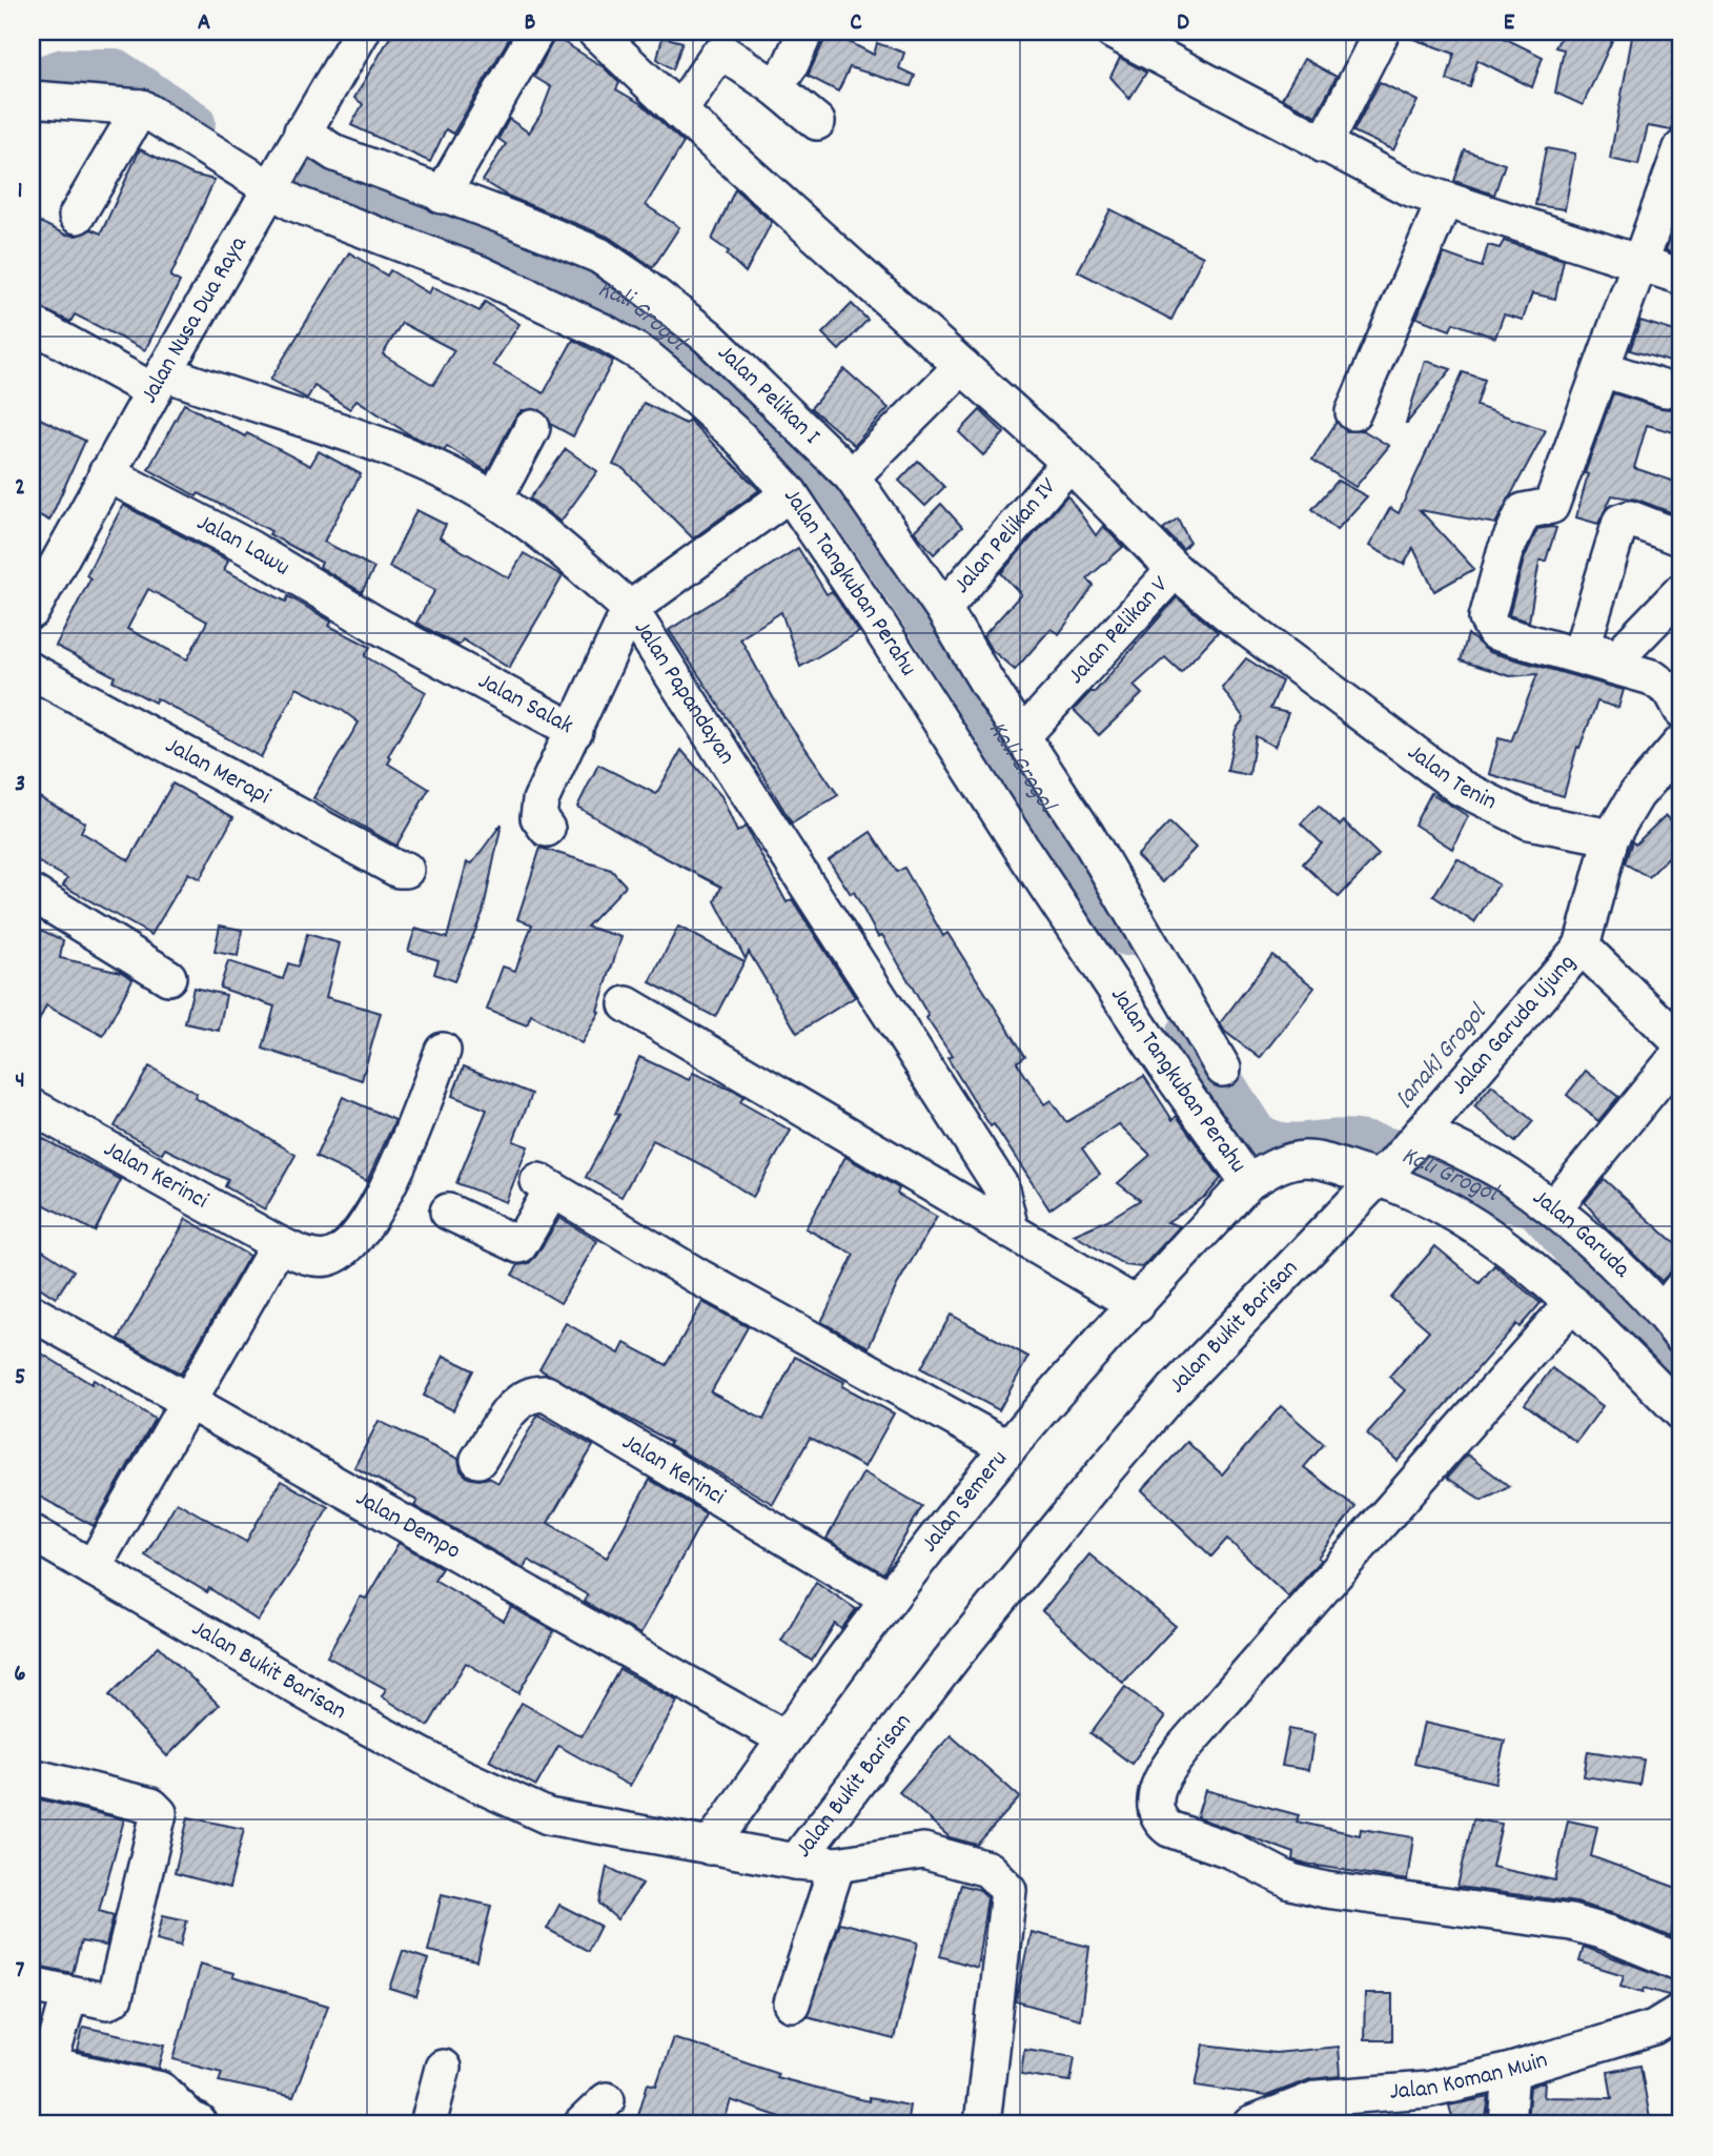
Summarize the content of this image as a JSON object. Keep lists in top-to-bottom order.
{
  "streets": {
    "street": [
      "Jalan Nusa Dua Raya",
      "Jalan Pelikan I",
      "Jalan Pelikan IV",
      "Jalan Lawu",
      "Jalan Tangkuban Perahu",
      "Jalan Pelikan V",
      "Jalan Papandayan",
      "Jalan Salak",
      "Jalan Merapi",
      "Jalan Tenin",
      "Jalan Garuda Ujung",
      "Jalan Kerinci",
      "Jalan Garuda",
      "Jalan Bukit Barisan",
      "Jalan Semeru",
      "Jalan Dempo",
      "Jalan Koman Muin"
    ]
  },
  "crossings": [
    ["Jalan Nusa Dua Raya", "Jalan Pelikan I"],
    ["Jalan Nusa Dua Raya", "Jalan Lawu"],
    ["Jalan Nusa Dua Raya", "Jalan Tangkuban Perahu"],
    ["Jalan Nusa Dua Raya", "Jalan Papandayan"],
    ["Jalan Pelikan I", "Jalan Pelikan IV"],
    ["Jalan Pelikan I", "Jalan Pelikan V"],
    ["Jalan Pelikan IV", "Jalan Tenin"],
    ["Jalan Lawu", "Jalan Salak"],
    ["Jalan Tangkuban Perahu", "Jalan Salak"],
    ["Jalan Tangkuban Perahu", "Jalan Semeru"],
    ["Jalan Pelikan V", "Jalan Tenin"],
    ["Jalan Papandayan", "Jalan Salak"],
    ["Jalan Tenin", "Jalan Garuda Ujung"],
    ["Jalan Garuda Ujung", "Jalan Garuda"],
    ["Jalan Garuda Ujung", "Jalan Bukit Barisan"],
    ["Jalan Kerinci", "Jalan Semeru"],
    ["Jalan Bukit Barisan", "Jalan Semeru"],
    ["Jalan Semeru", "Jalan Dempo"]
  ],
  "water": ["Kali Grogol", "[anak] Grogol"],
  "grid": {
    "columns": [
      "A",
      "B",
      "C",
      "D",
      "E"
    ],
    "rows": [
      "1",
      "2",
      "3",
      "4",
      "5",
      "6",
      "7"
    ]
  }
}
